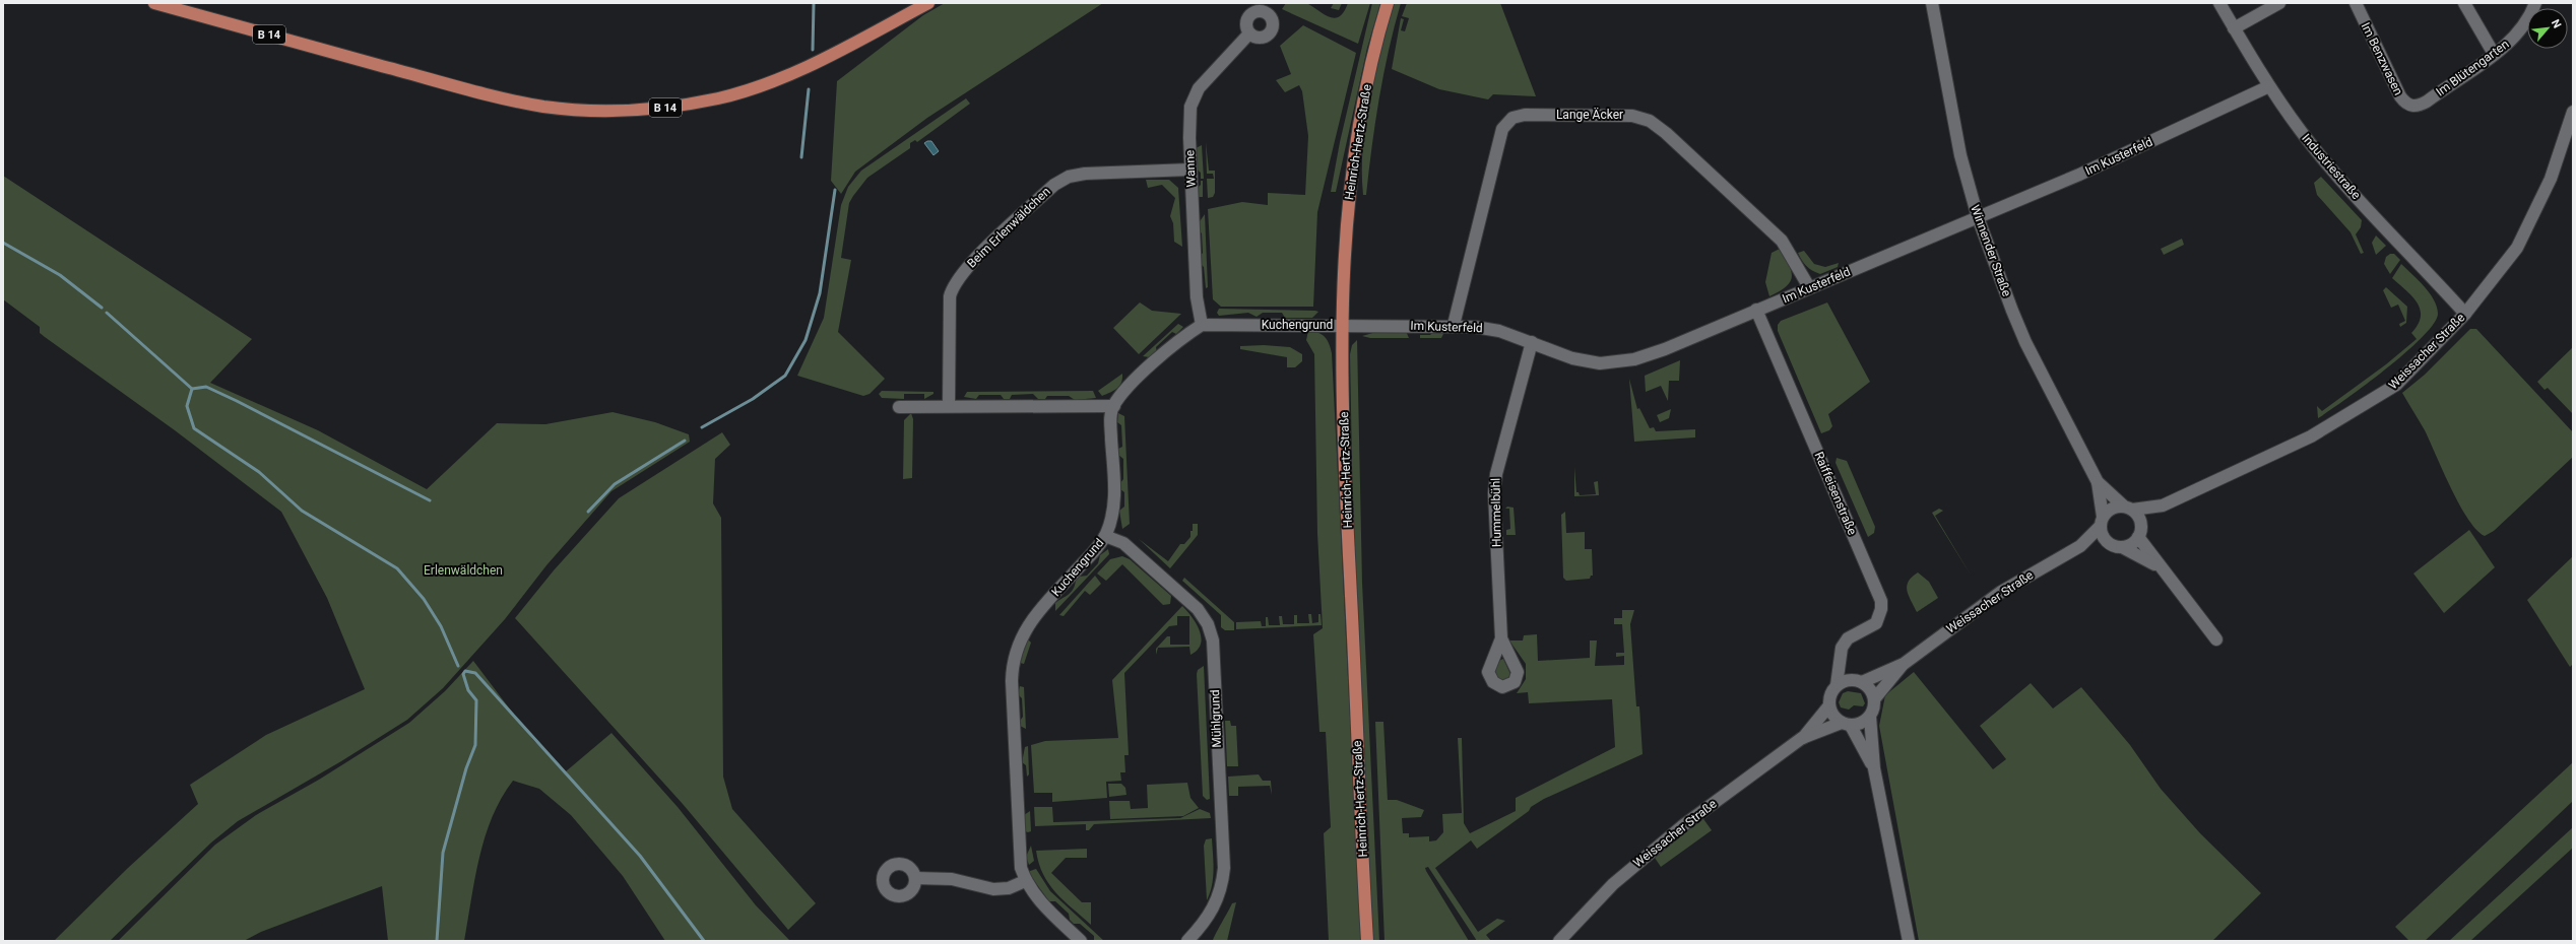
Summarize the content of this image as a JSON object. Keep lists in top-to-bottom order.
{
  "streets": {
    "main road": ["B 14", "Heinrich-Hertz-Straße"],
    "street": [
      "Im Benzwasen",
      "Im Blütengarten",
      "Lange Äcker",
      "Im Kusterfeld",
      "Industriestraße",
      "Wanne",
      "Beim Erlenwäldchen",
      "Winnender Straße",
      "Kuchengrund",
      "Weissacher Straße",
      "Raiffeisenstraße",
      "Hummelbühl",
      "Mühlgrund"
    ]
  },
  "crossings": [
    ["Im Benzwasen", "Im Blütengarten"],
    ["Lange Äcker", "Im Kusterfeld"],
    ["Heinrich-Hertz-Straße", "Im Kusterfeld"],
    ["Heinrich-Hertz-Straße", "Kuchengrund"],
    ["Im Kusterfeld", "Industriestraße"],
    ["Im Kusterfeld", "Winnender Straße"],
    ["Im Kusterfeld", "Kuchengrund"],
    ["Im Kusterfeld", "Raiffeisenstraße"],
    ["Im Kusterfeld", "Hummelbühl"],
    ["Industriestraße", "Weissacher Straße"],
    ["Wanne", "Beim Erlenwäldchen"],
    ["Wanne", "Kuchengrund"],
    ["Winnender Straße", "Weissacher Straße"],
    ["Kuchengrund", "Mühlgrund"],
    ["Weissacher Straße", "Raiffeisenstraße"]
  ],
  "parks": ["Erlenwäldchen"],
  "north": "top right"
}
